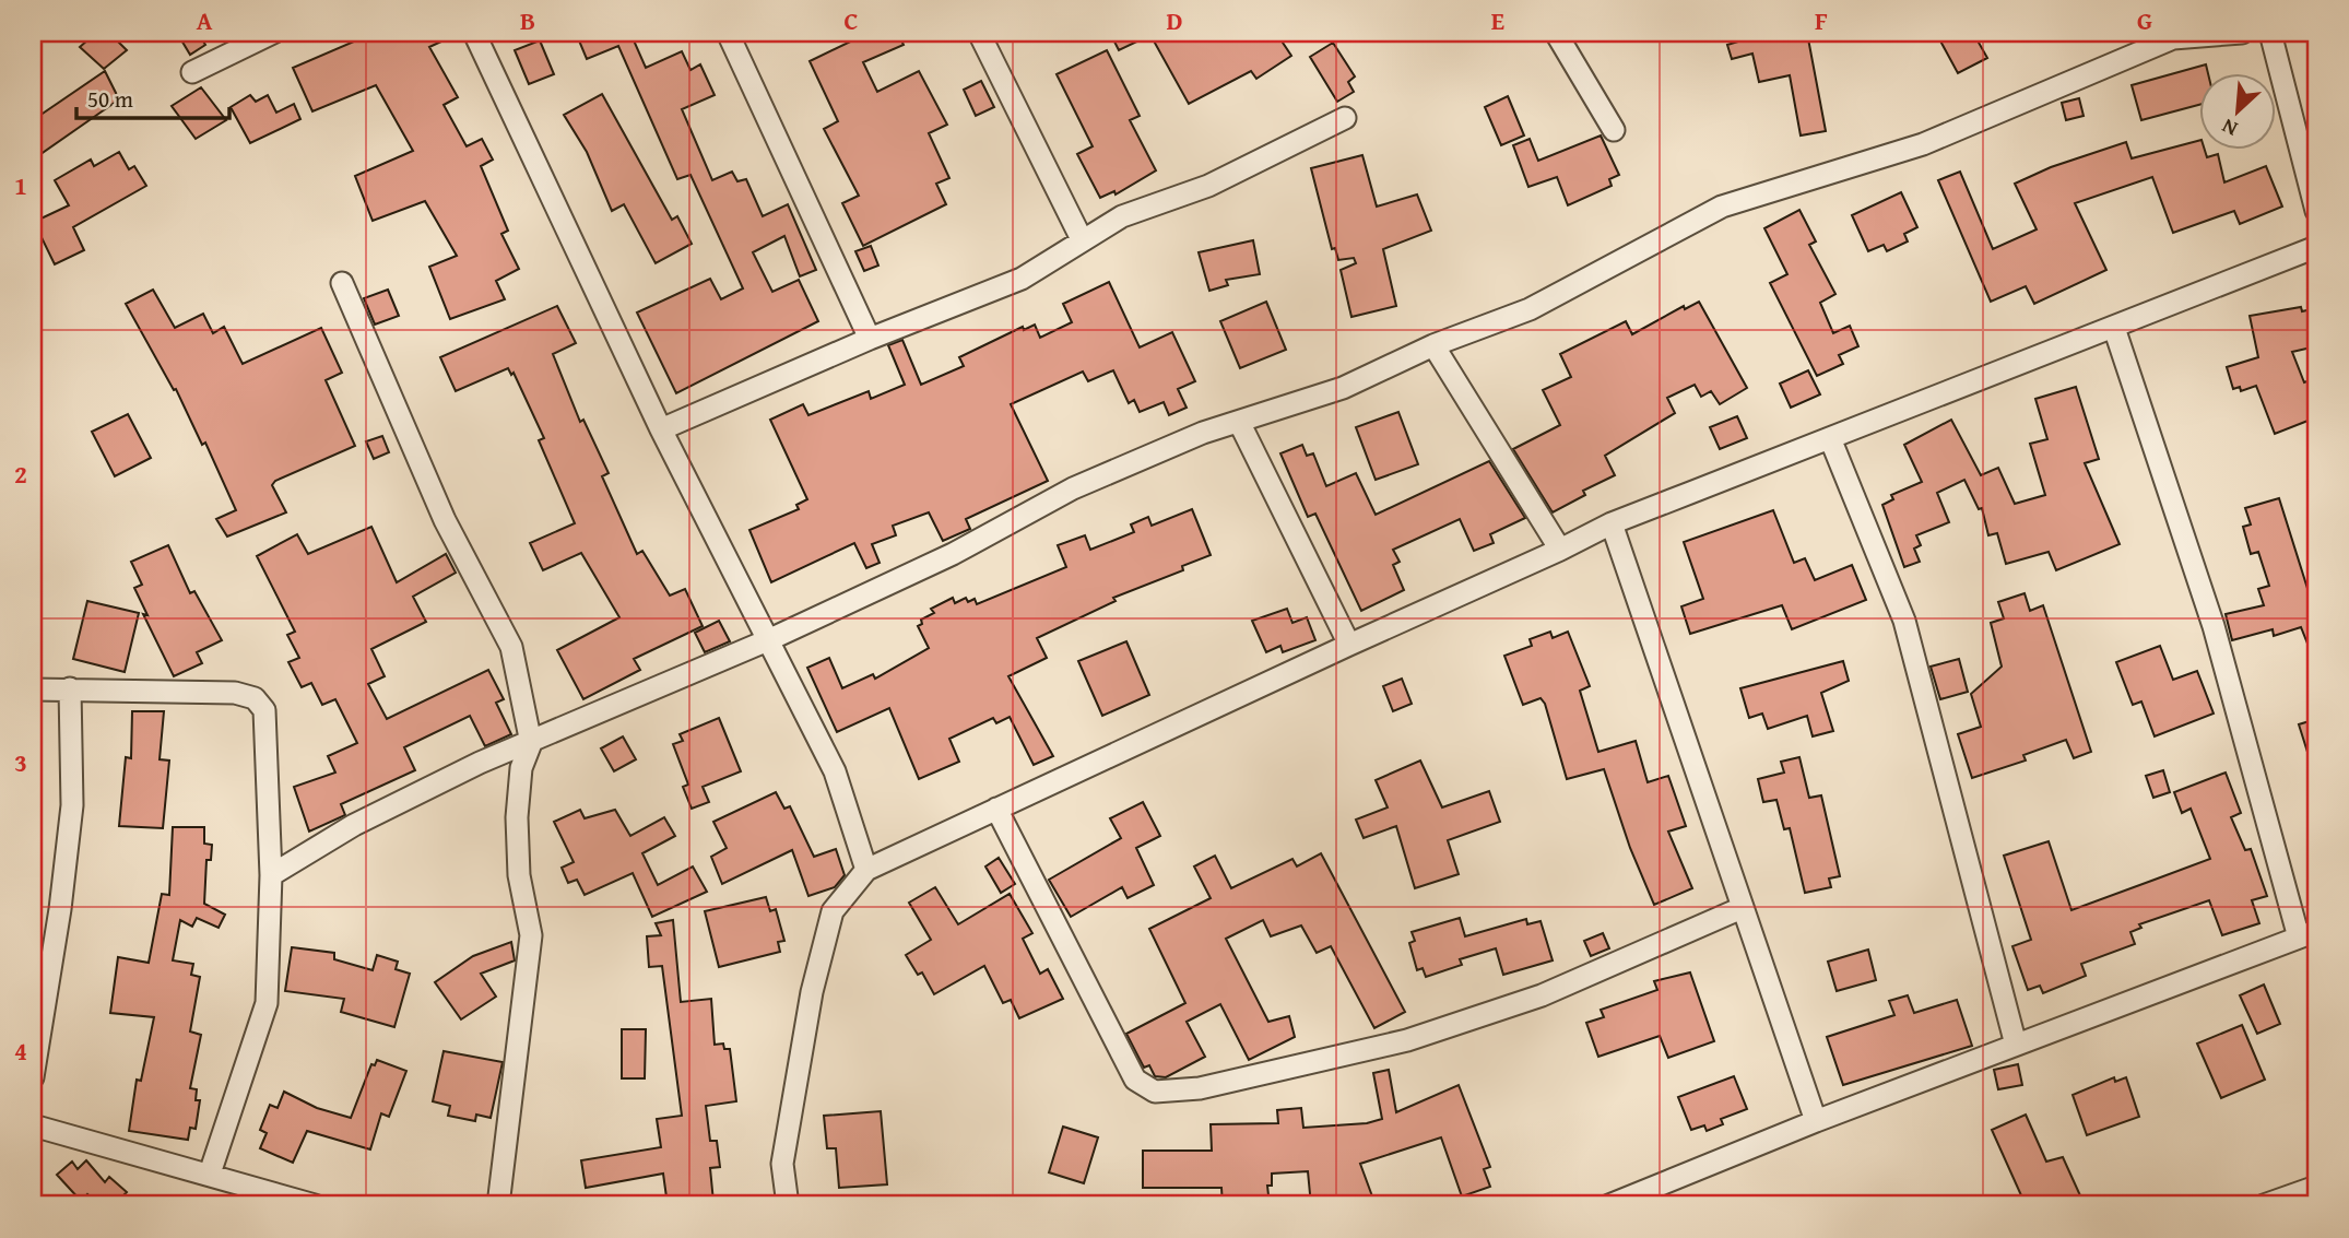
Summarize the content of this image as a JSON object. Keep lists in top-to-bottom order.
{
  "scale_bar": "50 m",
  "north": "bottom left",
  "grid": {
    "columns": [
      "A",
      "B",
      "C",
      "D",
      "E",
      "F",
      "G"
    ],
    "rows": [
      "1",
      "2",
      "3",
      "4"
    ]
  }
}
